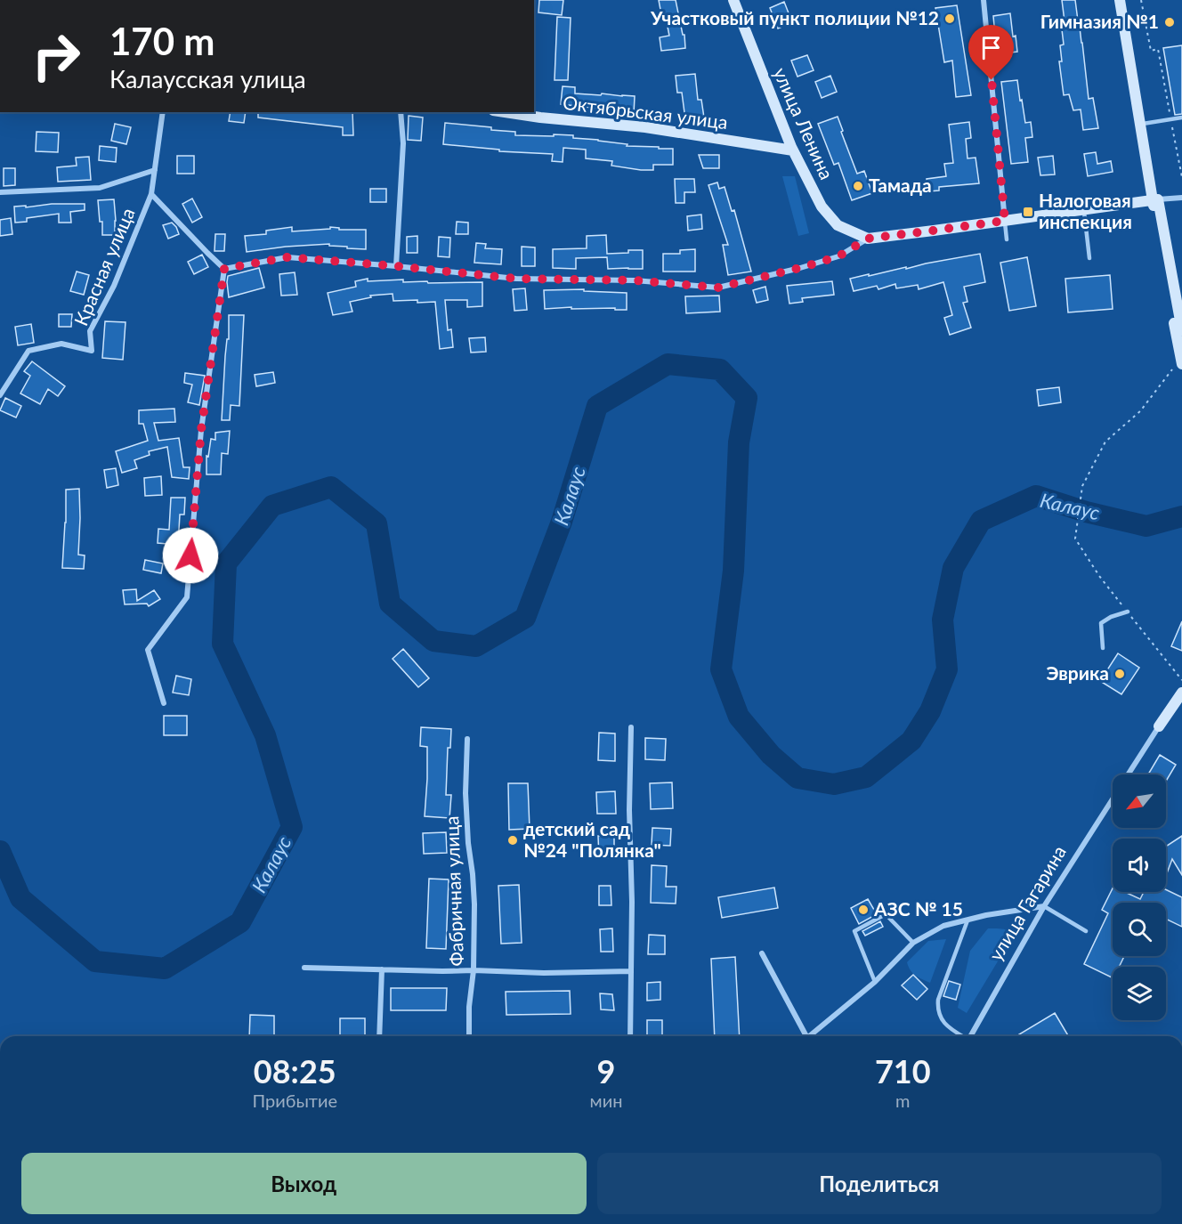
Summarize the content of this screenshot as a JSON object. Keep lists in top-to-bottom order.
{
  "streets": {
    "main road": ["Октябрьская улица", "улица Ленина", "улица Гагарина"],
    "street": ["Красная улица", "Фабричная улица"]
  },
  "crossings": [
    ["Октябрьская улица", "улица Ленина"]
  ],
  "water": ["Калаус"],
  "places": {
    "other": [
      "Участковый пункт полиции №12",
      "Гимназия №1",
      "Тамада",
      "Эврика",
      "детский сад №24 \"Полянка\"",
      "АЗС № 15"
    ],
    "transit": ["Налоговая инспекция"]
  },
  "north": "bottom left",
  "page": {
    "turn": ["170 m", "Калаусская улица"],
    "eta": [
      "08:25",
      "Прибытие",
      "9",
      "мин",
      "710",
      "m"
    ],
    "buttons": ["Выход", "Поделиться"]
  }
}
